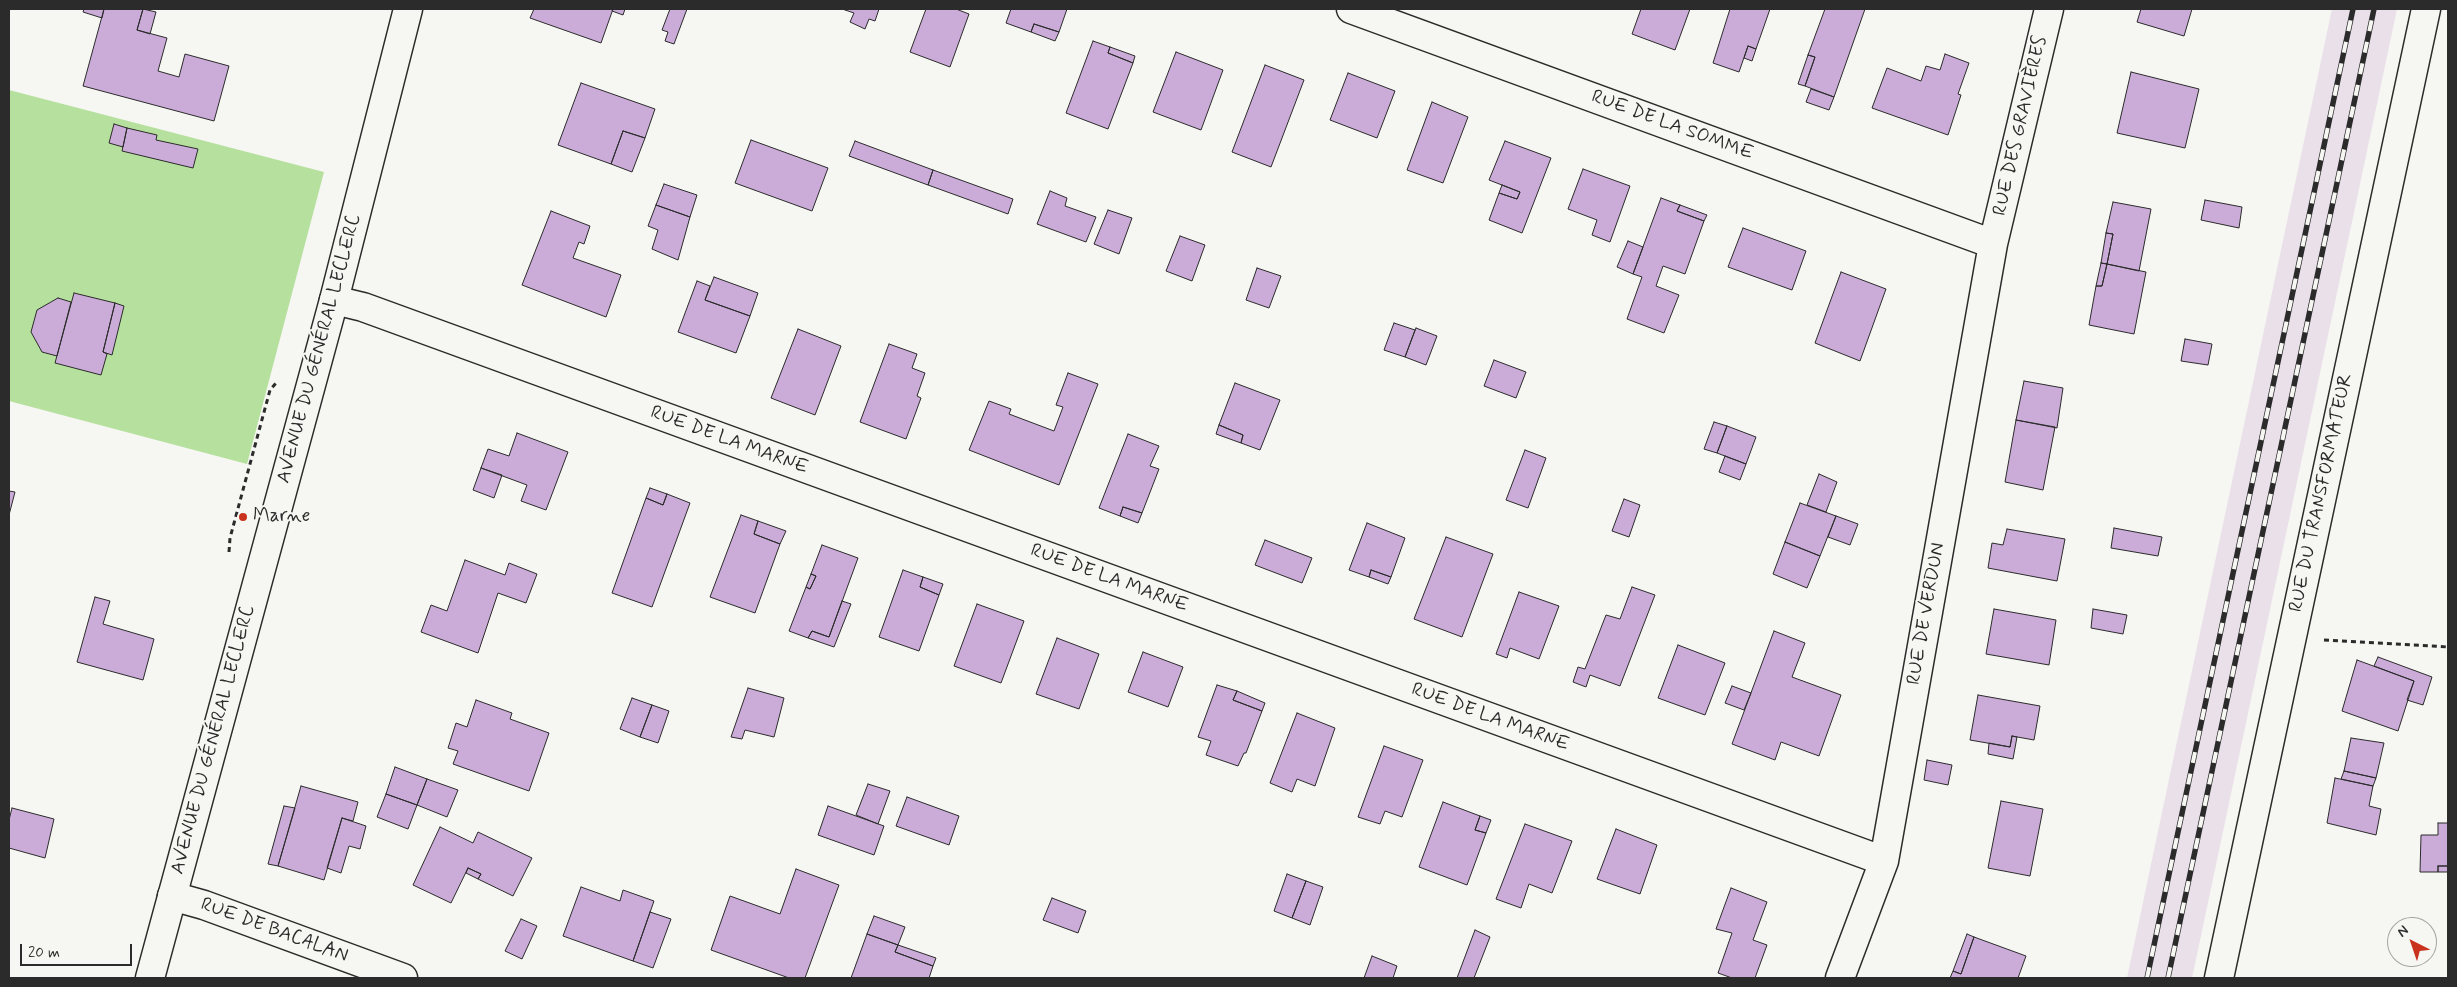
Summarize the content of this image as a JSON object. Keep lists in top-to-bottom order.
{
  "streets": {
    "street": [
      "RUE DE LA SOMME",
      "RUE DES GRAVIÈRES",
      "AVENUE DU GÉNÉRAL LECLERC",
      "RUE DE LA MARNE",
      "RUE DU TRANSFORMATEUR",
      "RUE DE VERDUN",
      "RUE DE BACALAN"
    ]
  },
  "crossings": [
    ["RUE DE LA SOMME", "RUE DES GRAVIÈRES"],
    ["RUE DE LA SOMME", "RUE DE VERDUN"],
    ["RUE DES GRAVIÈRES", "RUE DE VERDUN"],
    ["AVENUE DU GÉNÉRAL LECLERC", "RUE DE LA MARNE"],
    ["AVENUE DU GÉNÉRAL LECLERC", "RUE DE BACALAN"],
    ["RUE DE LA MARNE", "RUE DE VERDUN"]
  ],
  "places": ["Marne"],
  "scale_bar": "20 m",
  "north": "top left"
}
